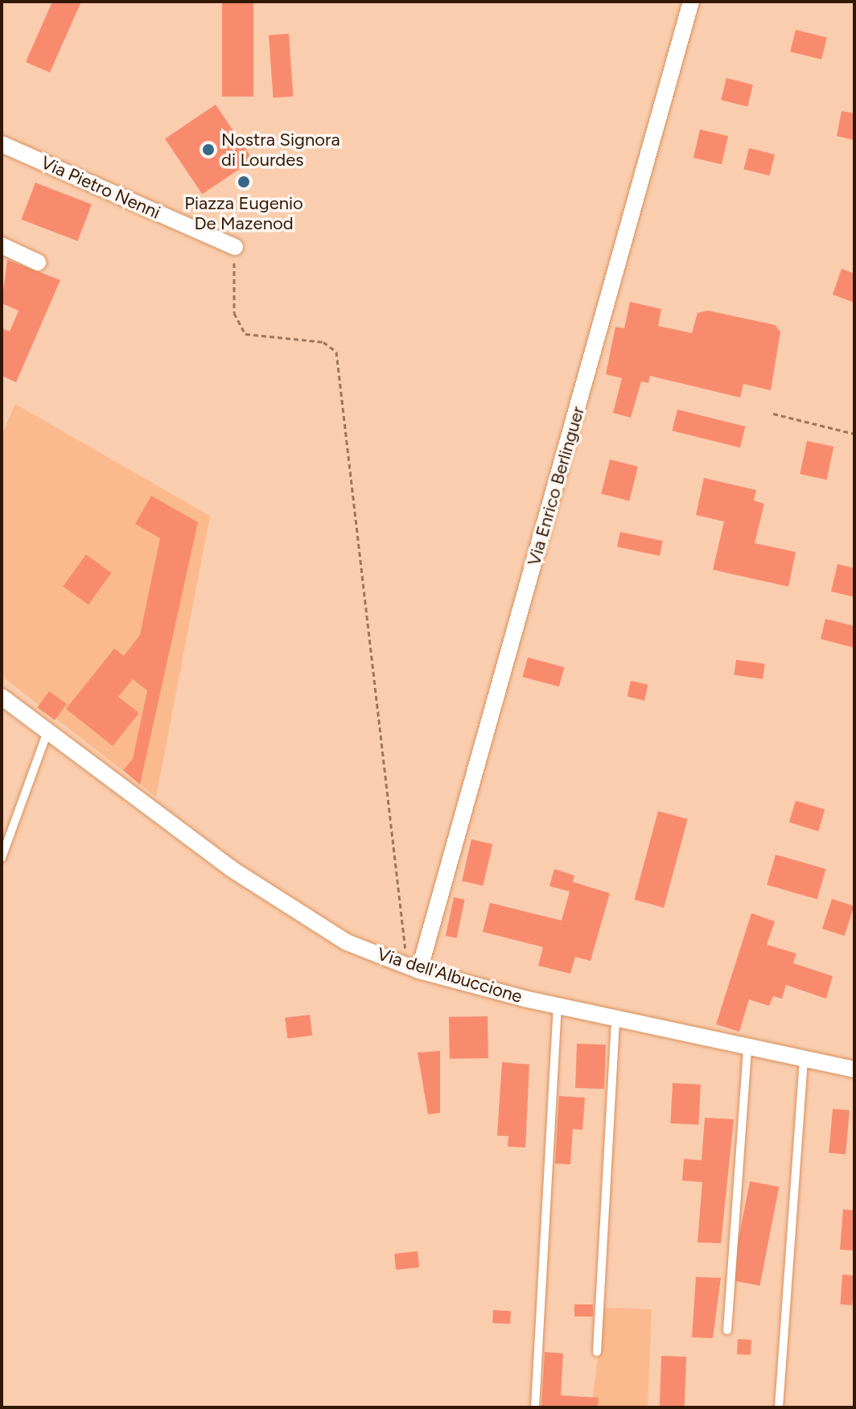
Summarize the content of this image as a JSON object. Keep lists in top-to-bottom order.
{
  "streets": {
    "street": ["Via Pietro Nenni", "Via Enrico Berlinguer", "Via dell'Albuccione"]
  },
  "crossings": [
    ["Via Enrico Berlinguer", "Via dell'Albuccione"]
  ],
  "places": ["Nostra Signora di Lourdes", "Piazza Eugenio De Mazenod"]
}
